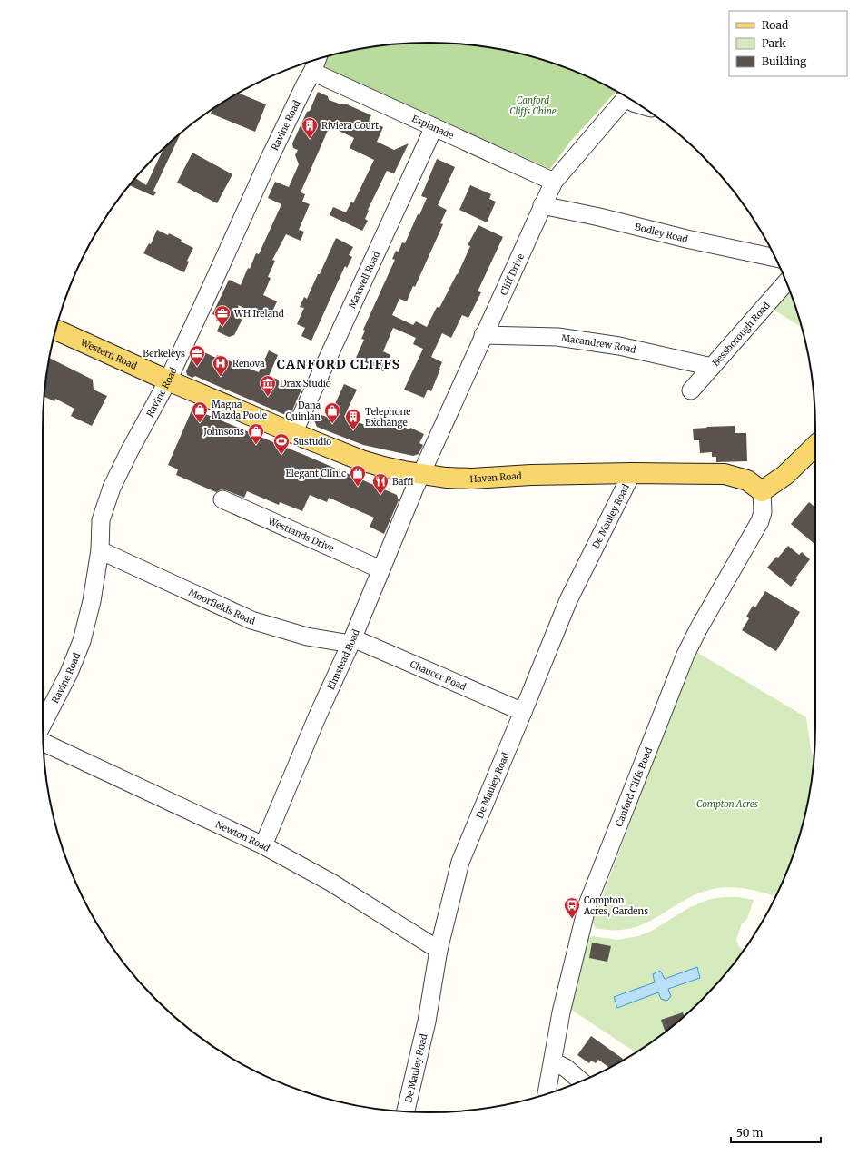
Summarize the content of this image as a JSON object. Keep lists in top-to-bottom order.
{
  "streets": {
    "main road": ["Western Road", "Haven Road"],
    "street": [
      "Ravine Road",
      "Esplanade",
      "Bodley Road",
      "Cliff Drive",
      "Maxwell Road",
      "Bessborough Road",
      "Macandrew Road",
      "De Mauley Road",
      "Westlands Drive",
      "Moorfields Road",
      "Elmstead Road",
      "Chaucer Road",
      "Canford Cliffs Road",
      "Newton Road"
    ]
  },
  "crossings": [
    ["Ravine Road", "Esplanade"],
    ["Ravine Road", "Western Road"],
    ["Ravine Road", "Haven Road"],
    ["Ravine Road", "Moorfields Road"],
    ["Esplanade", "Cliff Drive"],
    ["Esplanade", "Maxwell Road"],
    ["Bodley Road", "Cliff Drive"],
    ["Cliff Drive", "Macandrew Road"],
    ["Cliff Drive", "Haven Road"],
    ["Cliff Drive", "Elmstead Road"],
    ["Maxwell Road", "Haven Road"],
    ["Bessborough Road", "Macandrew Road"],
    ["Western Road", "Haven Road"],
    ["Haven Road", "De Mauley Road"],
    ["Haven Road", "Elmstead Road"],
    ["Haven Road", "Canford Cliffs Road"],
    ["De Mauley Road", "Chaucer Road"],
    ["De Mauley Road", "Newton Road"],
    ["Westlands Drive", "Elmstead Road"],
    ["Moorfields Road", "Elmstead Road"],
    ["Moorfields Road", "Chaucer Road"],
    ["Elmstead Road", "Chaucer Road"],
    ["Elmstead Road", "Newton Road"]
  ],
  "districts": ["CANFORD CLIFFS"],
  "parks": ["Canford Cliffs Chine", "Compton Acres"],
  "places": {
    "building": ["Riviera Court", "Telephone Exchange"],
    "office": ["WH Ireland", "Berkeleys"],
    "hospital": ["Renova"],
    "museum": ["Drax Studio"],
    "shop": [
      "Magna Mazda Poole",
      "Dana Quinlan",
      "Johnsons",
      "Elegant Clinic"
    ],
    "sports": ["Sustudio"],
    "restaurant": ["Baffi"],
    "bus stop": ["Compton Acres, Gardens"]
  },
  "legend": ["Road", "Park", "Building"],
  "scale_bar": "50 m"
}
